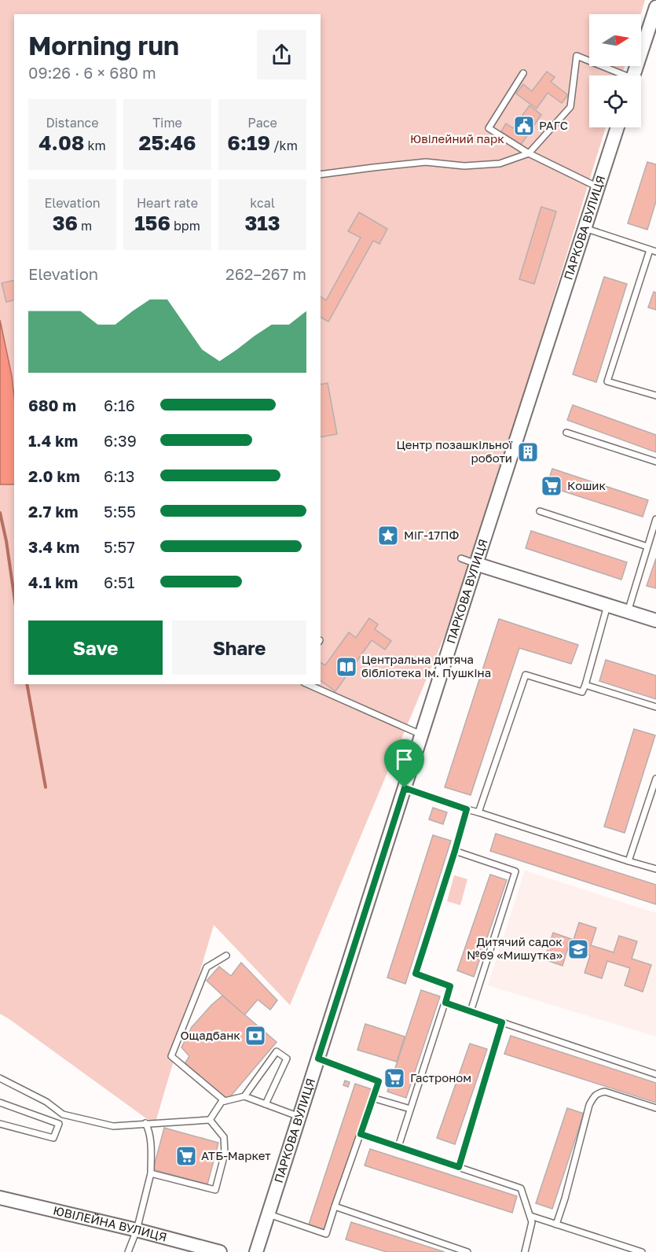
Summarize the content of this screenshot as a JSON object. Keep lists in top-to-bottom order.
{
  "streets": {
    "street": ["ПАРКОВА ВУЛИЦЯ", "ЮВІЛЕЙНА ВУЛИЦЯ"]
  },
  "parks": ["Ювілейний парк"],
  "places": {
    "public building": ["РАГС"],
    "building": ["Центр позашкільної роботи"],
    "supermarket": ["Кошик", "Гастроном", "АТБ-Маркет"],
    "place": ["МіГ-17ПФ"],
    "library": ["Центральна дитяча бібліотека ім. Пушкіна"],
    "school or university": ["Дитячий садок №69 «Мишутка»"],
    "bank": ["Ощадбанк"]
  },
  "north": "right",
  "page": {
    "heading": ["Morning run", "09:26 · 6 × 680 m"],
    "stats": [
      ["Distance", "4.08 km"],
      ["Time", "25:46"],
      ["Pace", "6:19 /km"],
      ["Elevation", "36 m"],
      ["Heart rate", "156 bpm"],
      ["kcal", "313"]
    ],
    "chart": ["Elevation", "262–267 m"],
    "list": [
      {
        "name": "680 m",
        "note": "6:16"
      },
      {
        "name": "1.4 km",
        "note": "6:39"
      },
      {
        "name": "2.0 km",
        "note": "6:13"
      },
      {
        "name": "2.7 km",
        "note": "5:55"
      },
      {
        "name": "3.4 km",
        "note": "5:57"
      },
      {
        "name": "4.1 km",
        "note": "6:51"
      }
    ],
    "buttons": ["Save", "Share"]
  }
}
